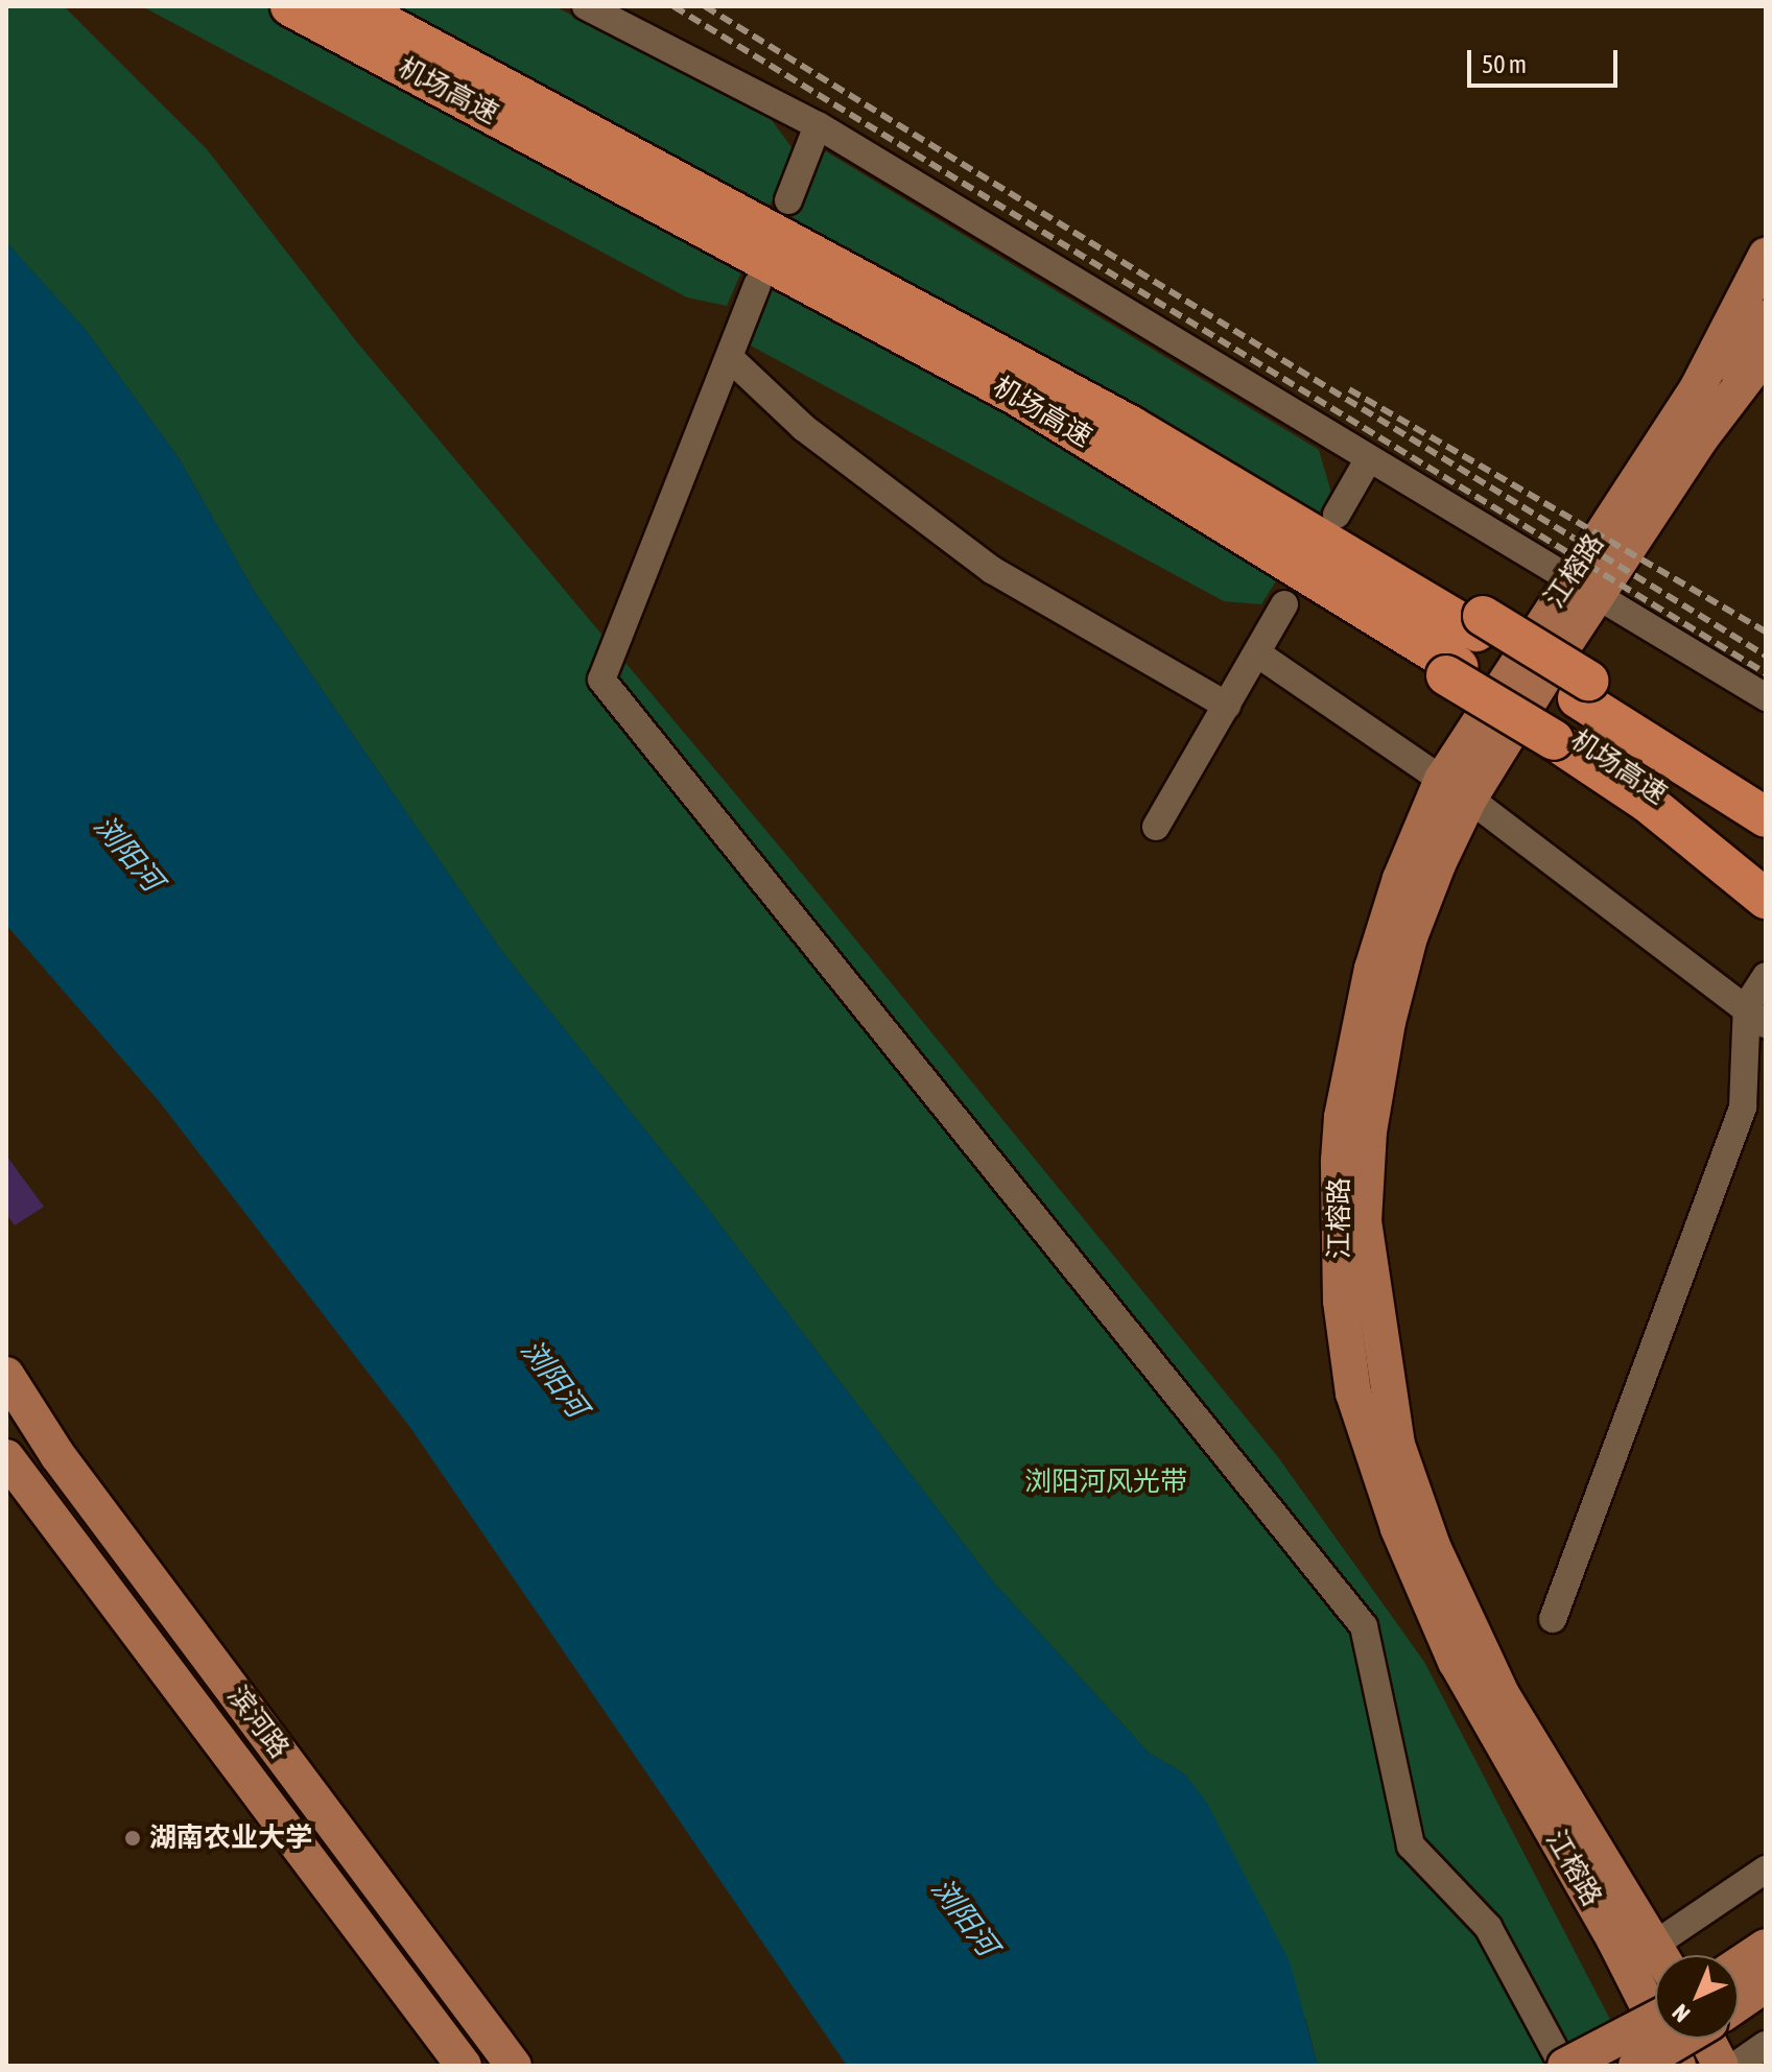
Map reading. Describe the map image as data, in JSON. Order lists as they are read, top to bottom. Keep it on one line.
{"streets":{"highway":["机场高速"],"main road":["江榕路","滨河路"]},"water":["浏阳河"],"parks":["浏阳河风光带"],"places":["湖南农业大学"],"scale_bar":"50 m","north":"bottom left"}
